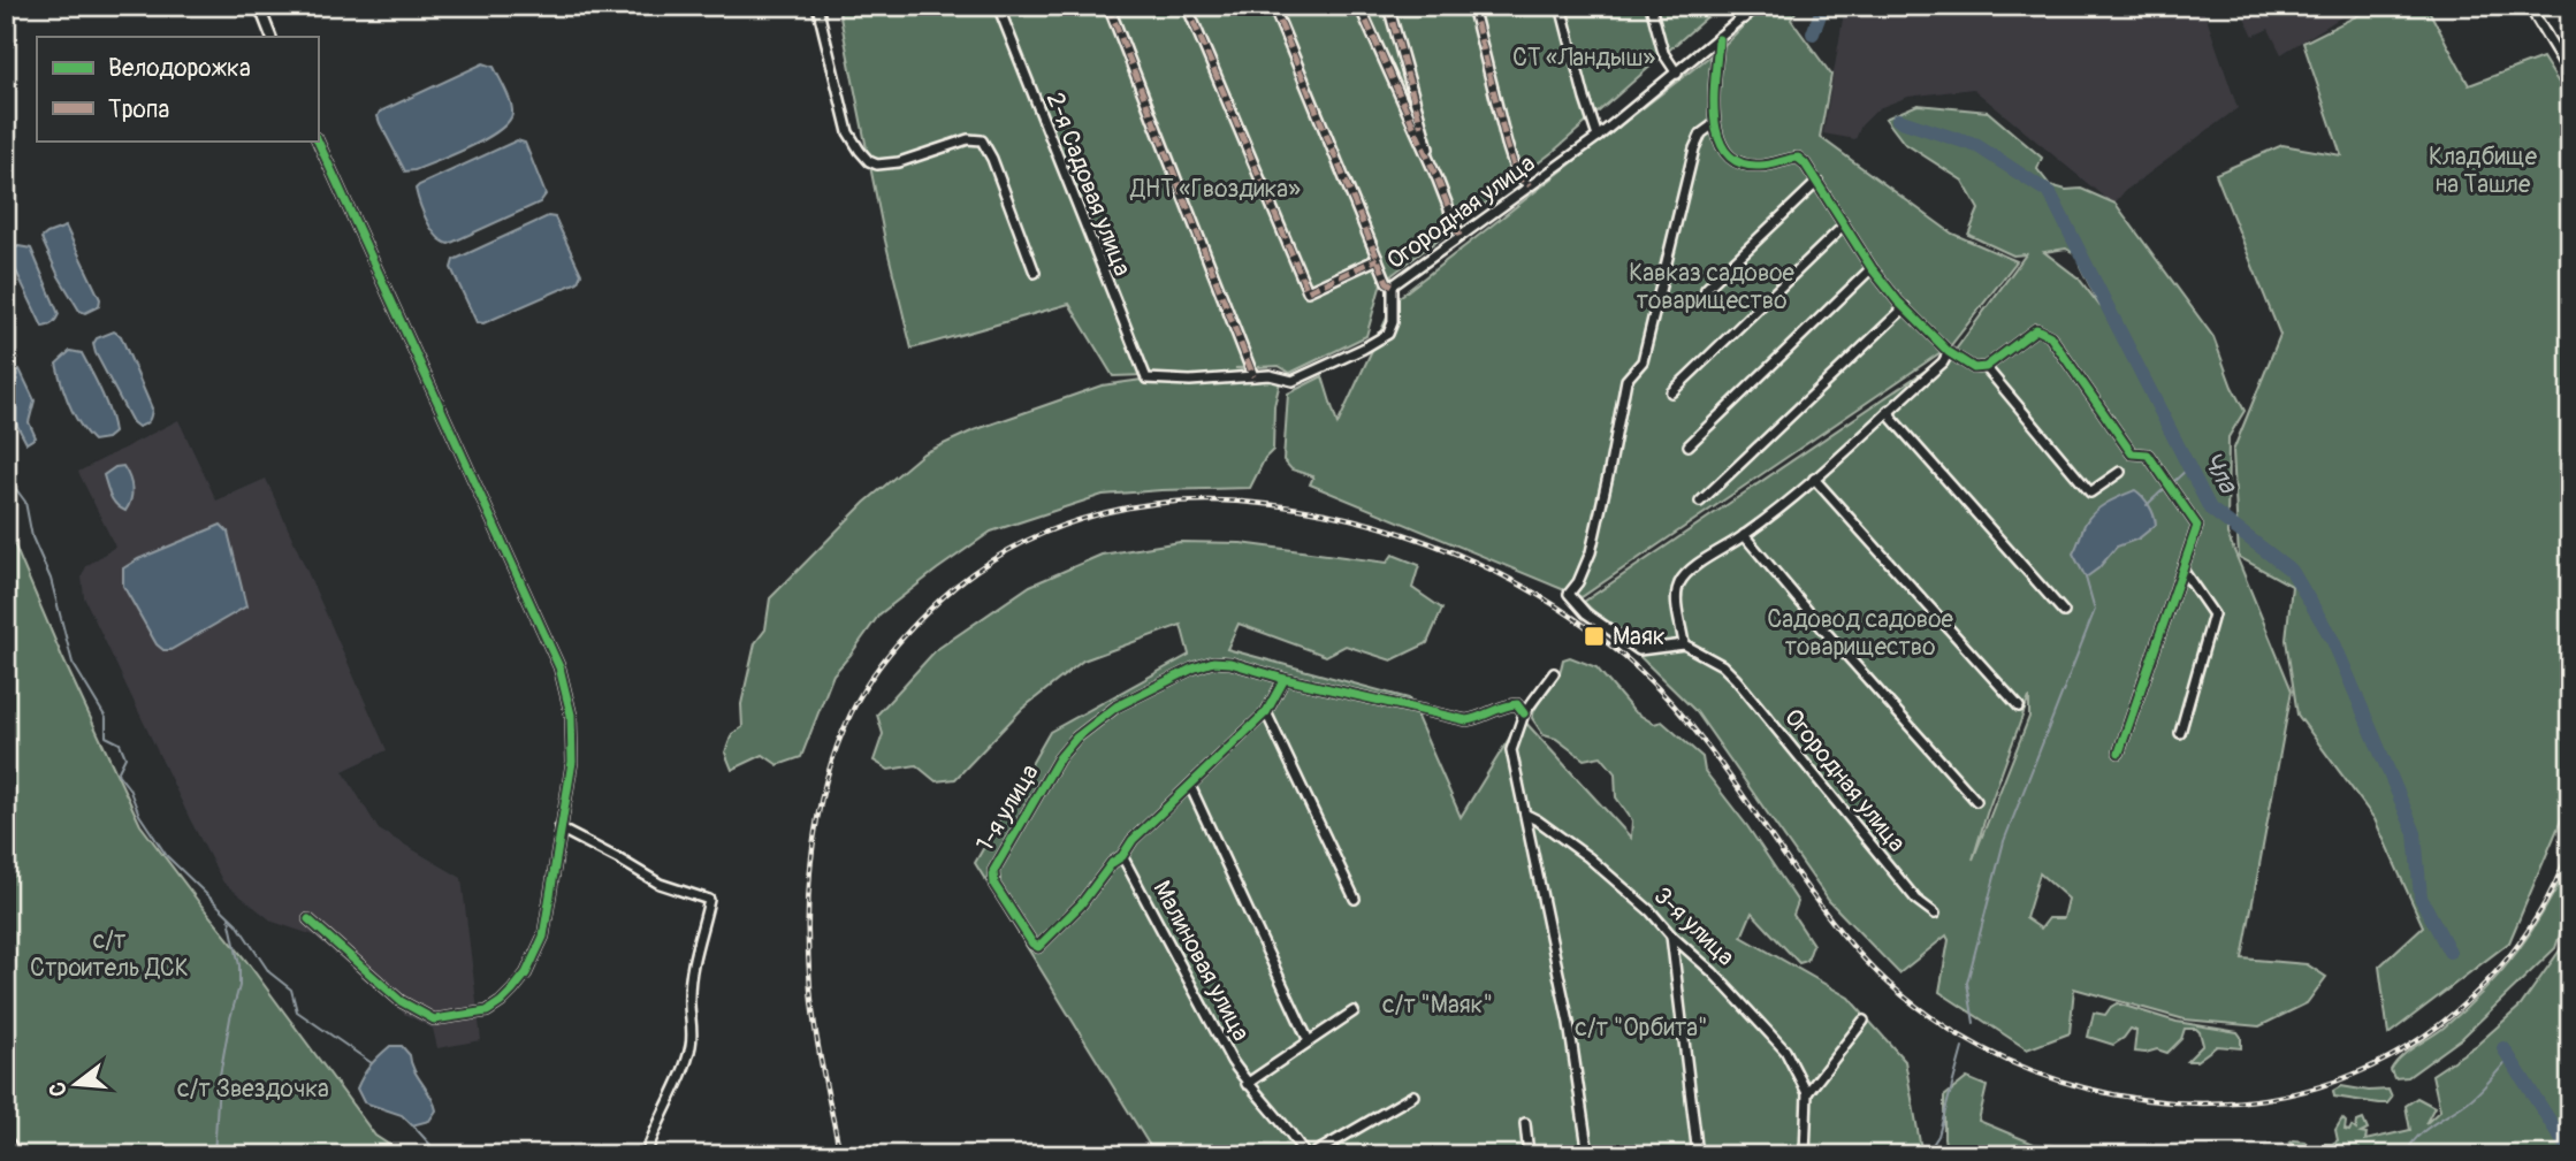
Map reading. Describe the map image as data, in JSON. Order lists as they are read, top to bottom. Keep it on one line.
{"streets":{"street":["2-я Садовая улица","Огородная улица","1-я улица","3-я улица","Малиновая улица"]},"crossings":[["2-я Садовая улица","Огородная улица"],["1-я улица","Малиновая улица"]],"water":["Чла"],"parks":["СТ «Ландыш»","Кладбище на Ташле","ДНТ «Гвоздика»","Кавказ садовое товарищество","Садовод садовое товарищество","с/т Строитель ДСК","с/т \"Маяк\"","с/т \"Орбита\"","с/т Звездочка"],"places":{"transit":["Маяк"]},"legend":["Велодорожка","Тропа"],"north":"left"}
